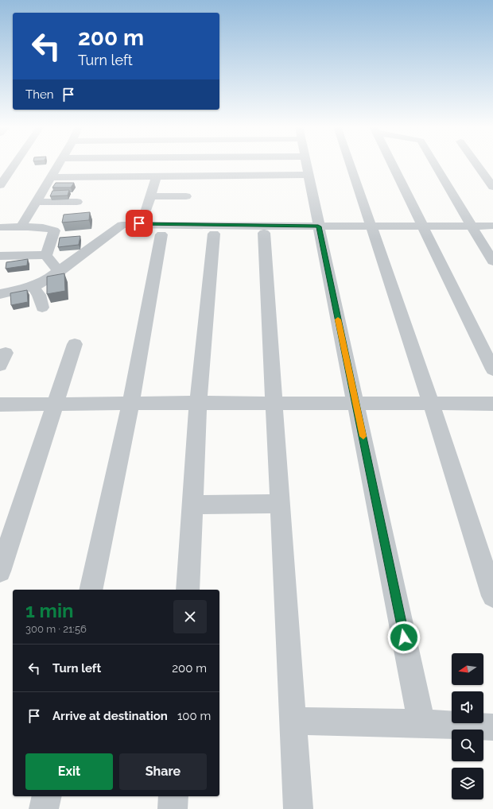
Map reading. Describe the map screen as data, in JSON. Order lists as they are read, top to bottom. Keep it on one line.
{"north":"left","page":{"turn":["200 m","Turn left"],"then":"Then","heading":["1 min","300 m · 21:56"],"list":[{"name":"Turn left","value":"200 m"},{"name":"Arrive at destination","value":"100 m"}],"buttons":["Exit","Share"]}}
